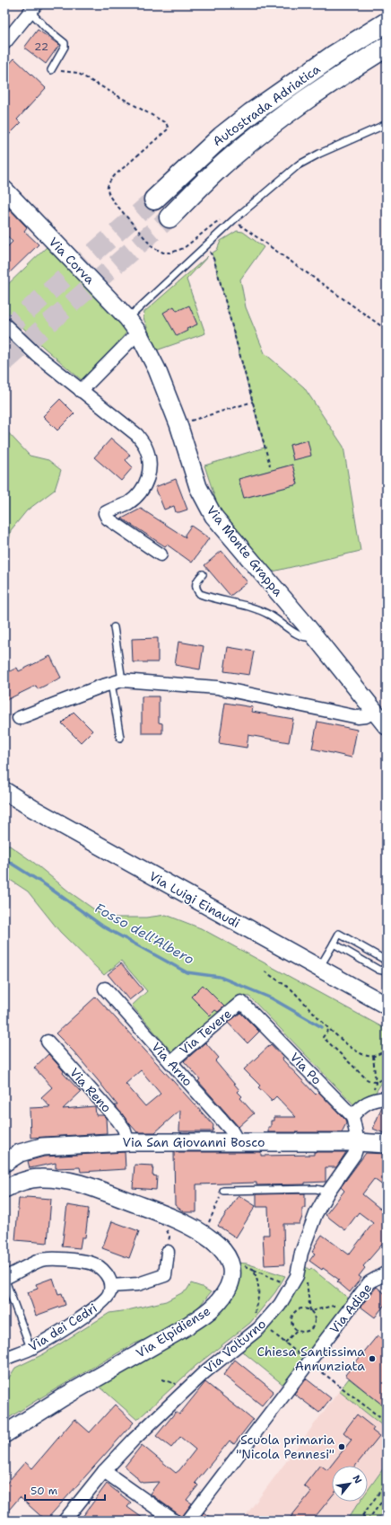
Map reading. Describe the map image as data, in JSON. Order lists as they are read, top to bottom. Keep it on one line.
{"streets":{"highway":["Autostrada Adriatica"],"street":["Via Corva","Via Monte Grappa","Via Luigi Einaudi","Via Tevere","Via Arno","Via Po","Via Reno","Via San Giovanni Bosco","Via Adige","Via dei Cedri","Via Elpidiense","Via Volturno"]},"crossings":[["Via Corva","Via Monte Grappa"],["Via Tevere","Via Arno"],["Via Tevere","Via Po"],["Via Arno","Via San Giovanni Bosco"],["Via Reno","Via San Giovanni Bosco"],["Via San Giovanni Bosco","Via Volturno"]],"water":["Fosso dell'Albero"],"places":["Chiesa Santissima Annunziata","Scuola primaria \"Nicola Pennesi\""],"house_numbers":["22"],"scale_bar":"50 m","north":"top right"}
